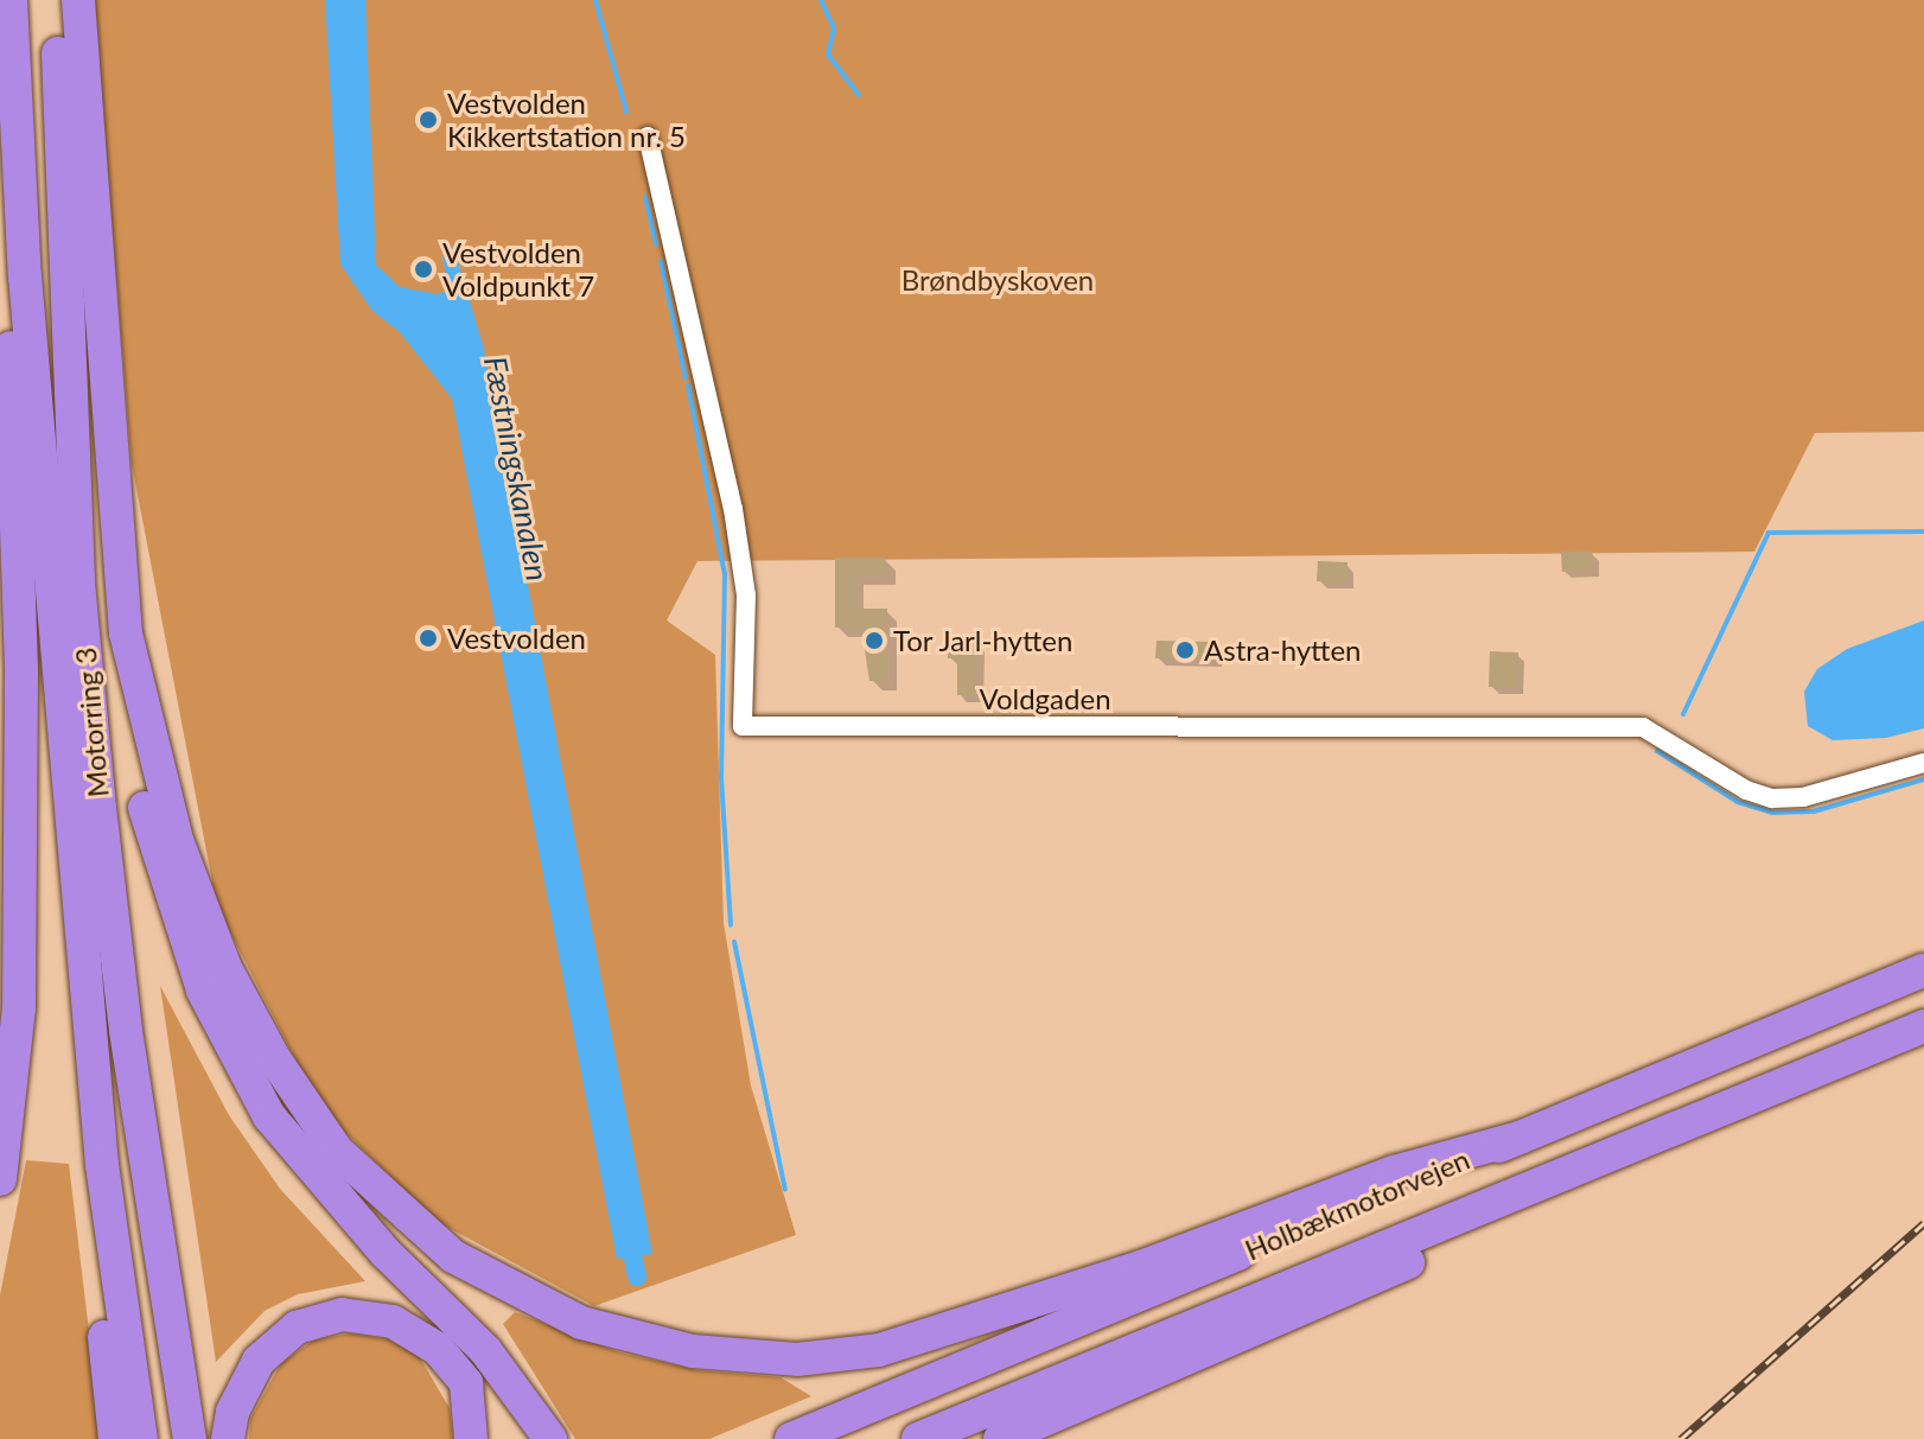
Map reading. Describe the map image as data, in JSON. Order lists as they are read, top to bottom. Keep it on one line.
{"streets":{"highway":["Motorring 3","Holbækmotorvejen"],"street":["Voldgaden"]},"water":["Fæstningskanalen"],"parks":["Brøndbyskoven"],"places":["Vestvolden Kikkertstation nr. 5","Vestvolden Voldpunkt 7","Vestvolden","Tor Jarl-hytten","Astra-hytten"]}
